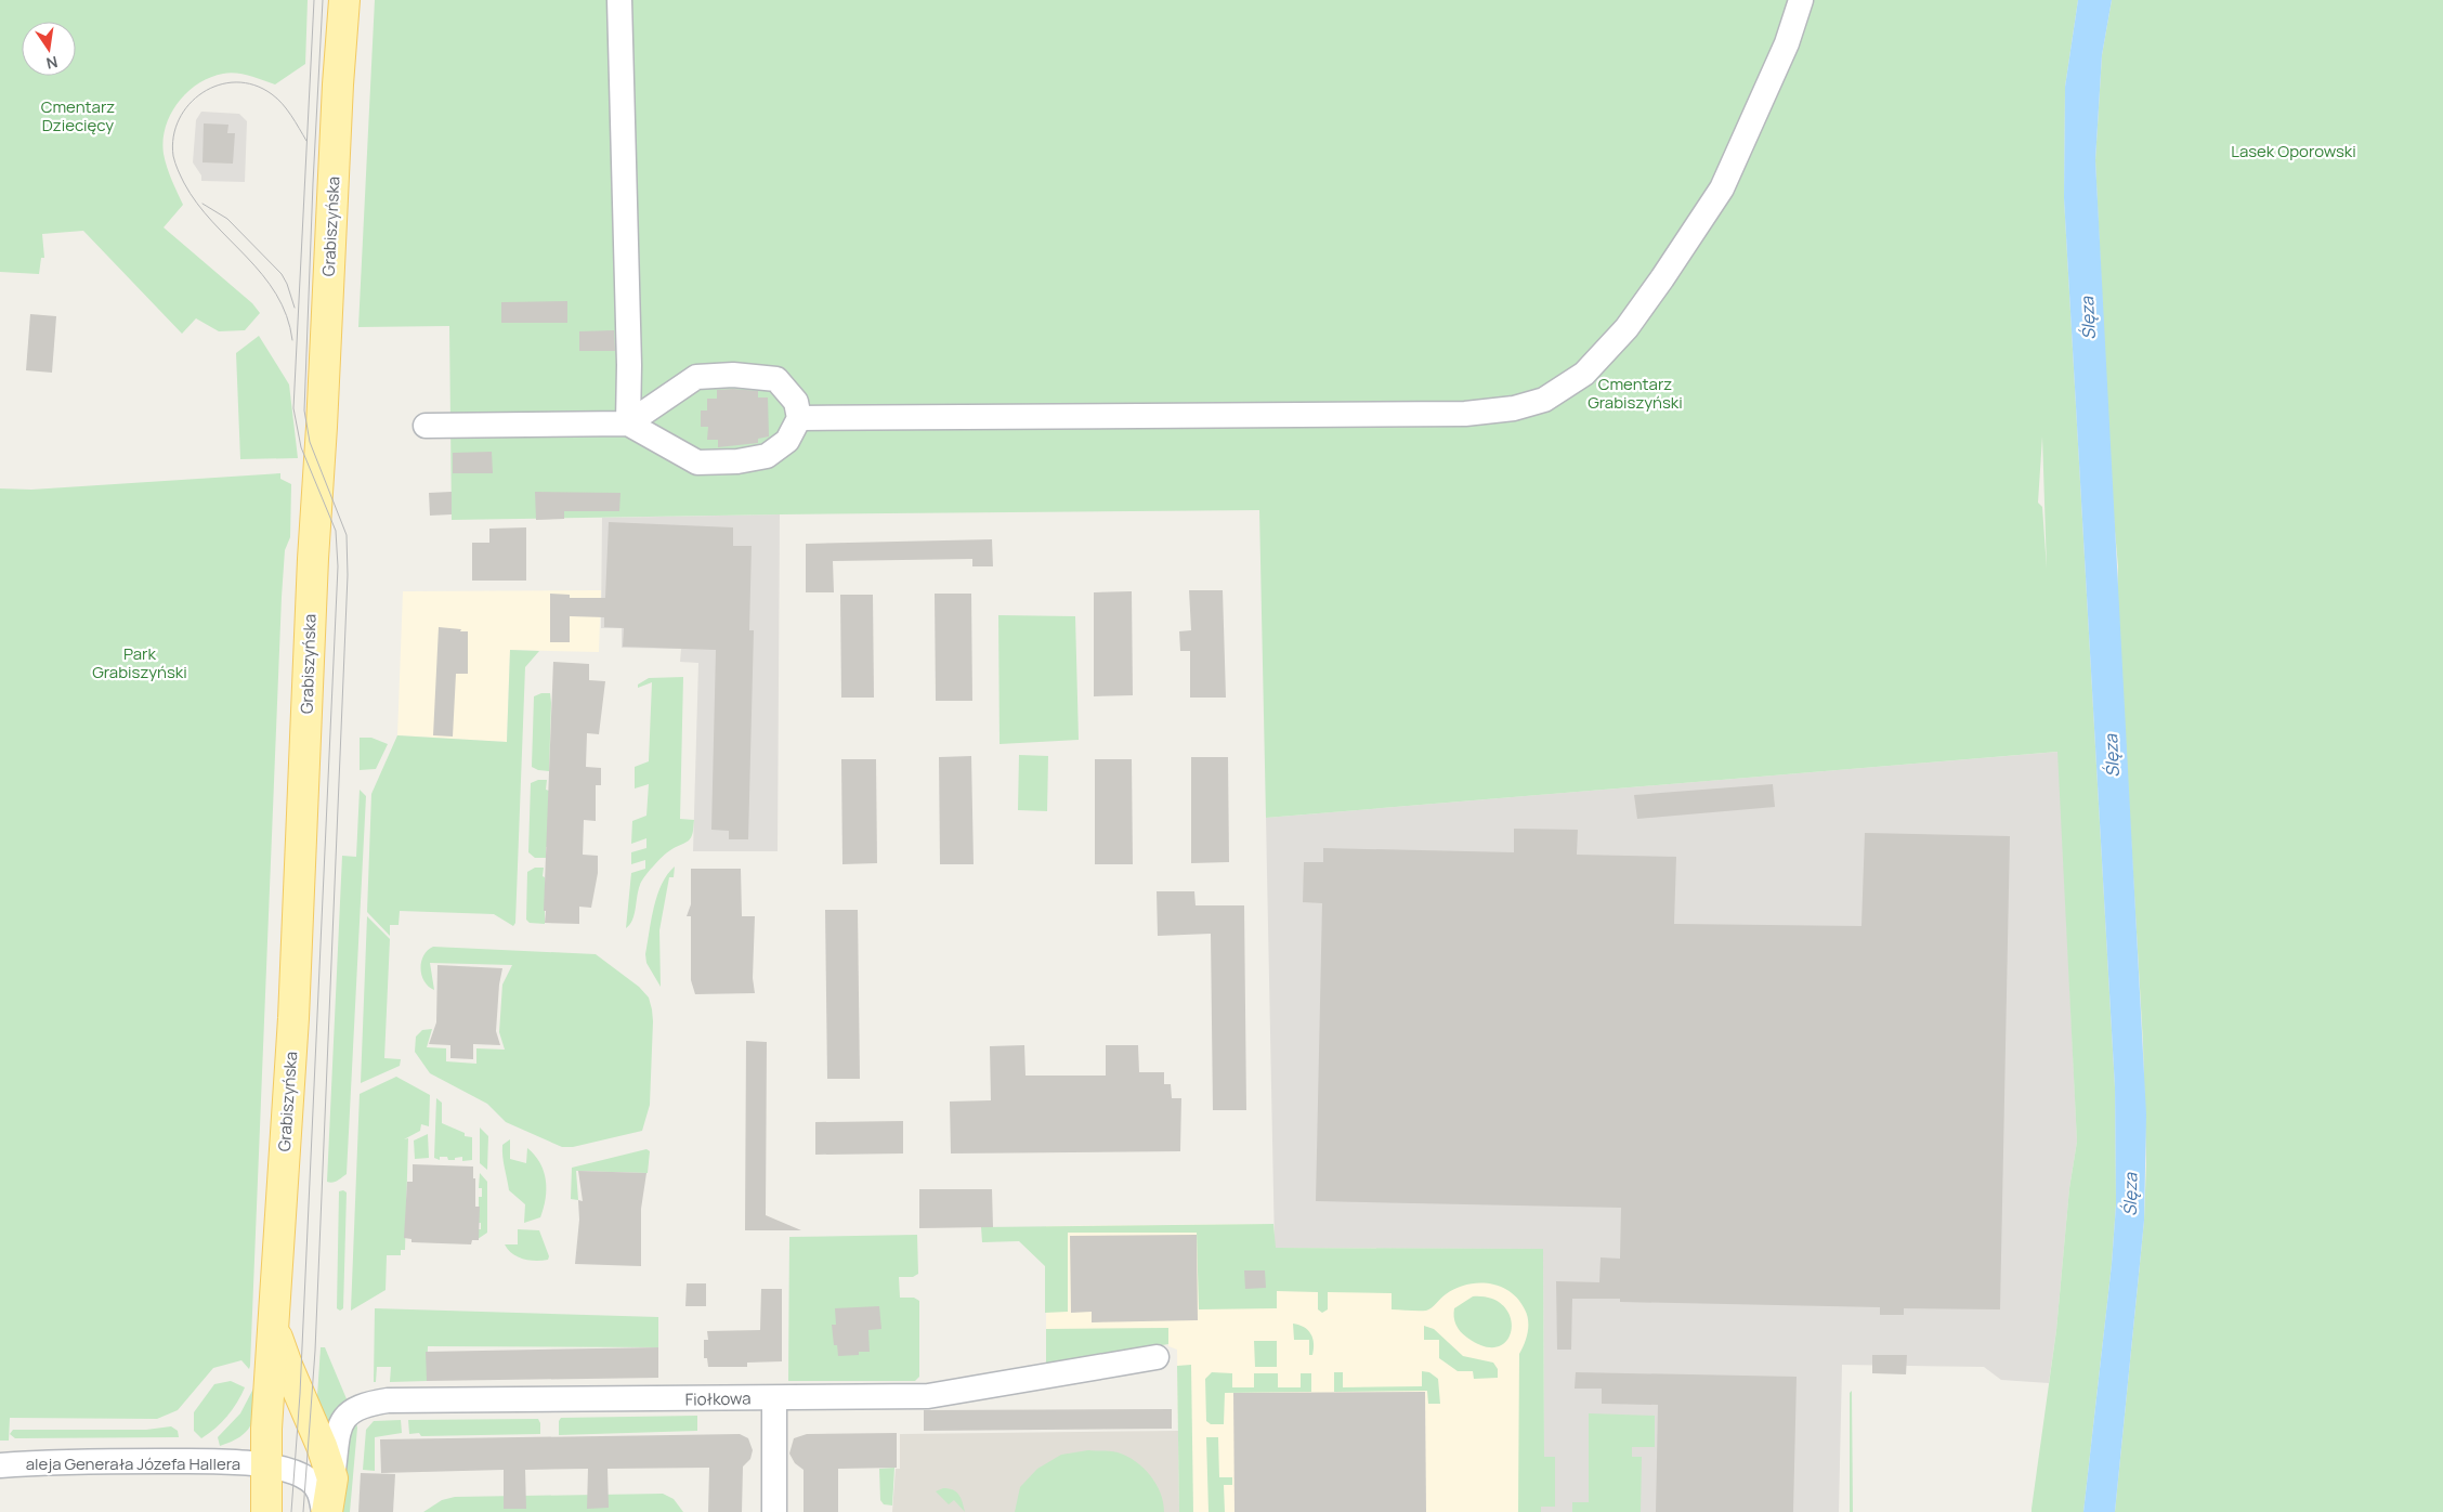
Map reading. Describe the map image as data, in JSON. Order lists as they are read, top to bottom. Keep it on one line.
{"streets":{"main road":["Grabiszyńska"],"street":["Fiołkowa","aleja Generała Józefa Hallera"]},"crossings":[["Grabiszyńska","Fiołkowa"],["Grabiszyńska","aleja Generała Józefa Hallera"]],"water":["Ślęza"],"parks":["Cmentarz Dziecięcy","Lasek Oporowski","Cmentarz Grabiszyński","Park Grabiszyński"],"north":"bottom"}
